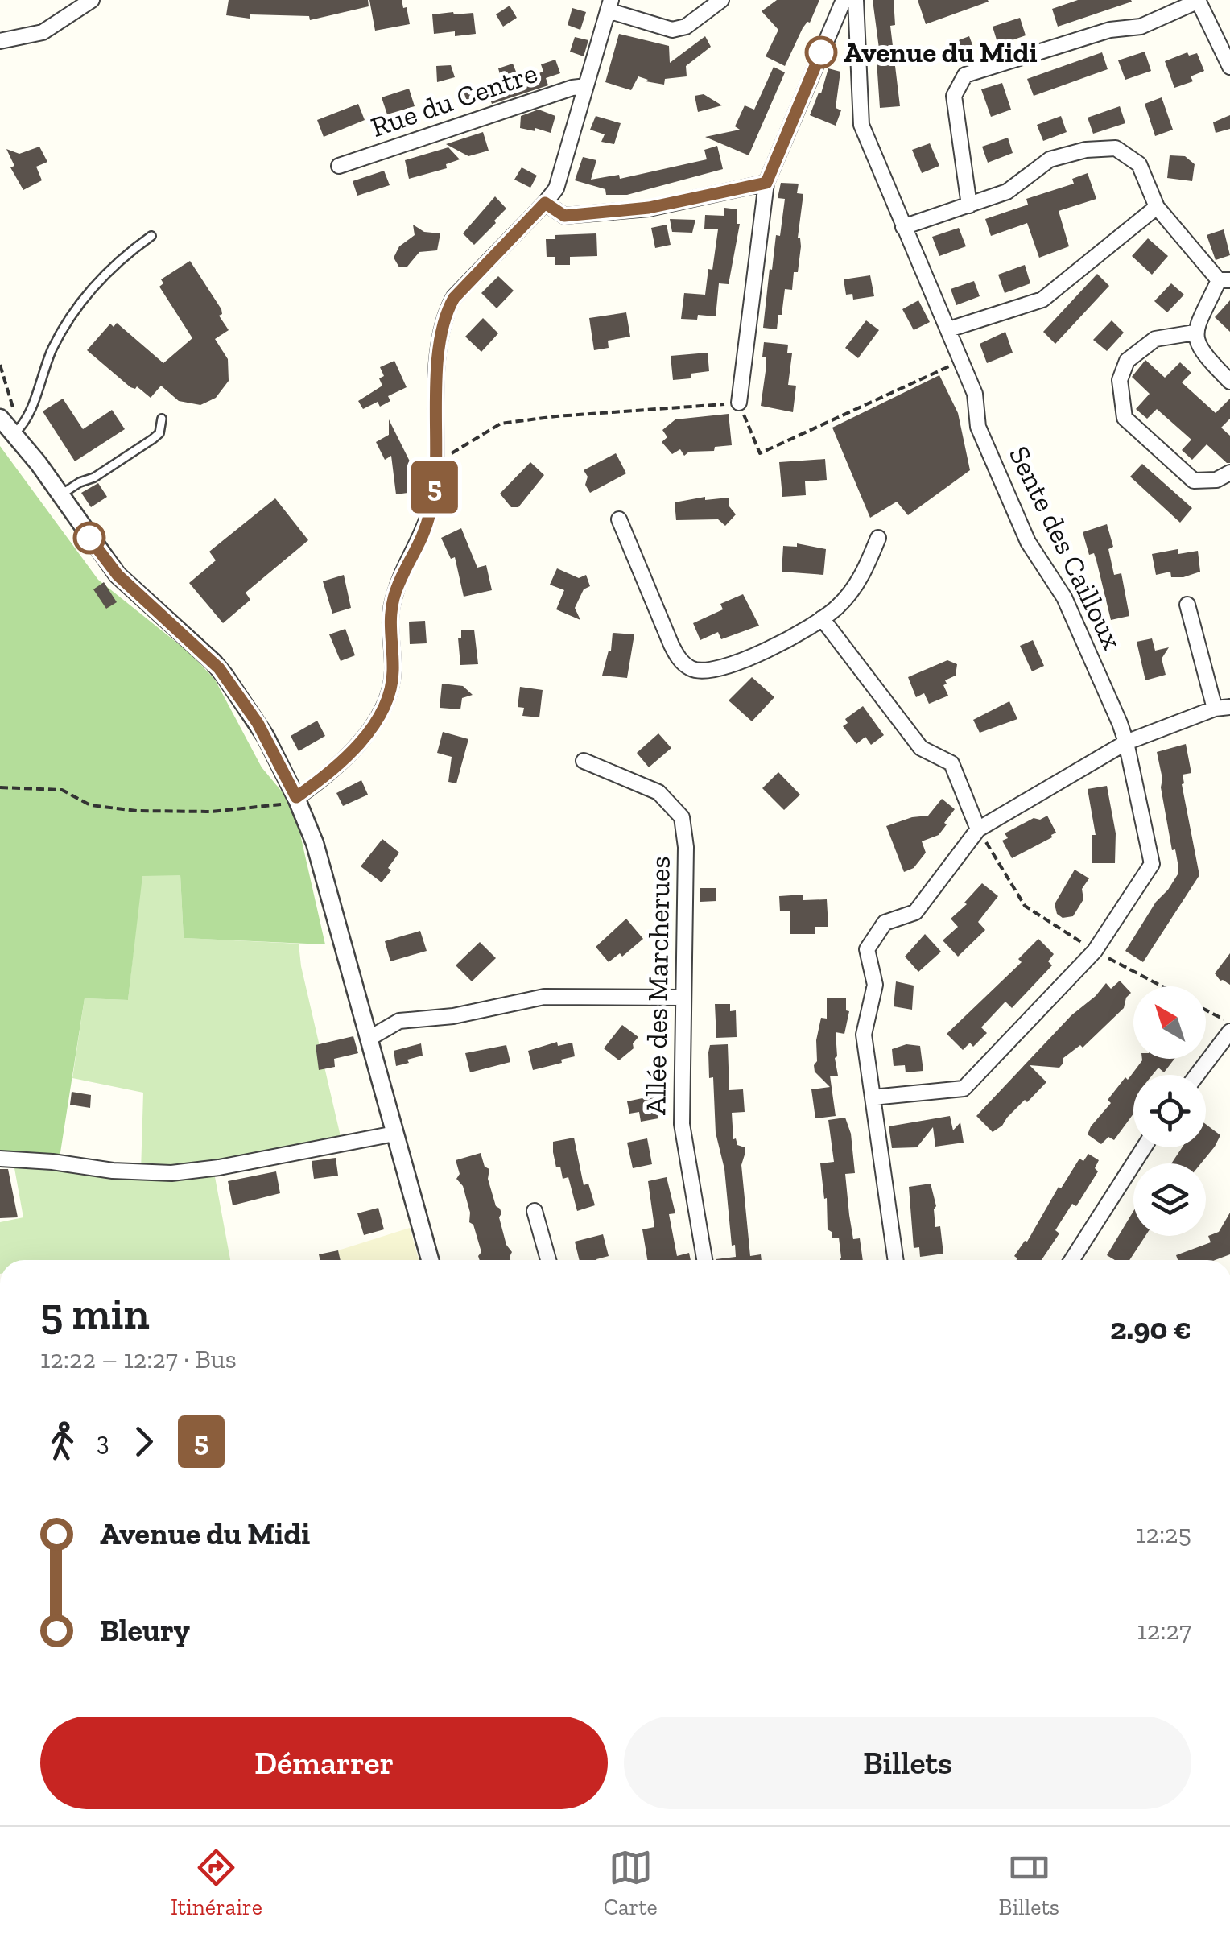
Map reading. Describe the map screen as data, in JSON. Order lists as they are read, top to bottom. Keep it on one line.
{"streets":{"street":["Rue du Centre","Sente des Cailloux","Allée des Marcherues"]},"places":["Avenue du Midi"],"lines":["bus line 5"],"north":"top left","page":{"on_map":"5","heading":["5 min","12:22 – 12:27 · Bus","2.90 €"],"legs":["3","5"],"list":[{"name":"Avenue du Midi","value":"12:25"},{"name":"Bleury","value":"12:27"}],"buttons":["Démarrer","Billets"],"tabs":["Itinéraire","Carte","Billets"]}}
